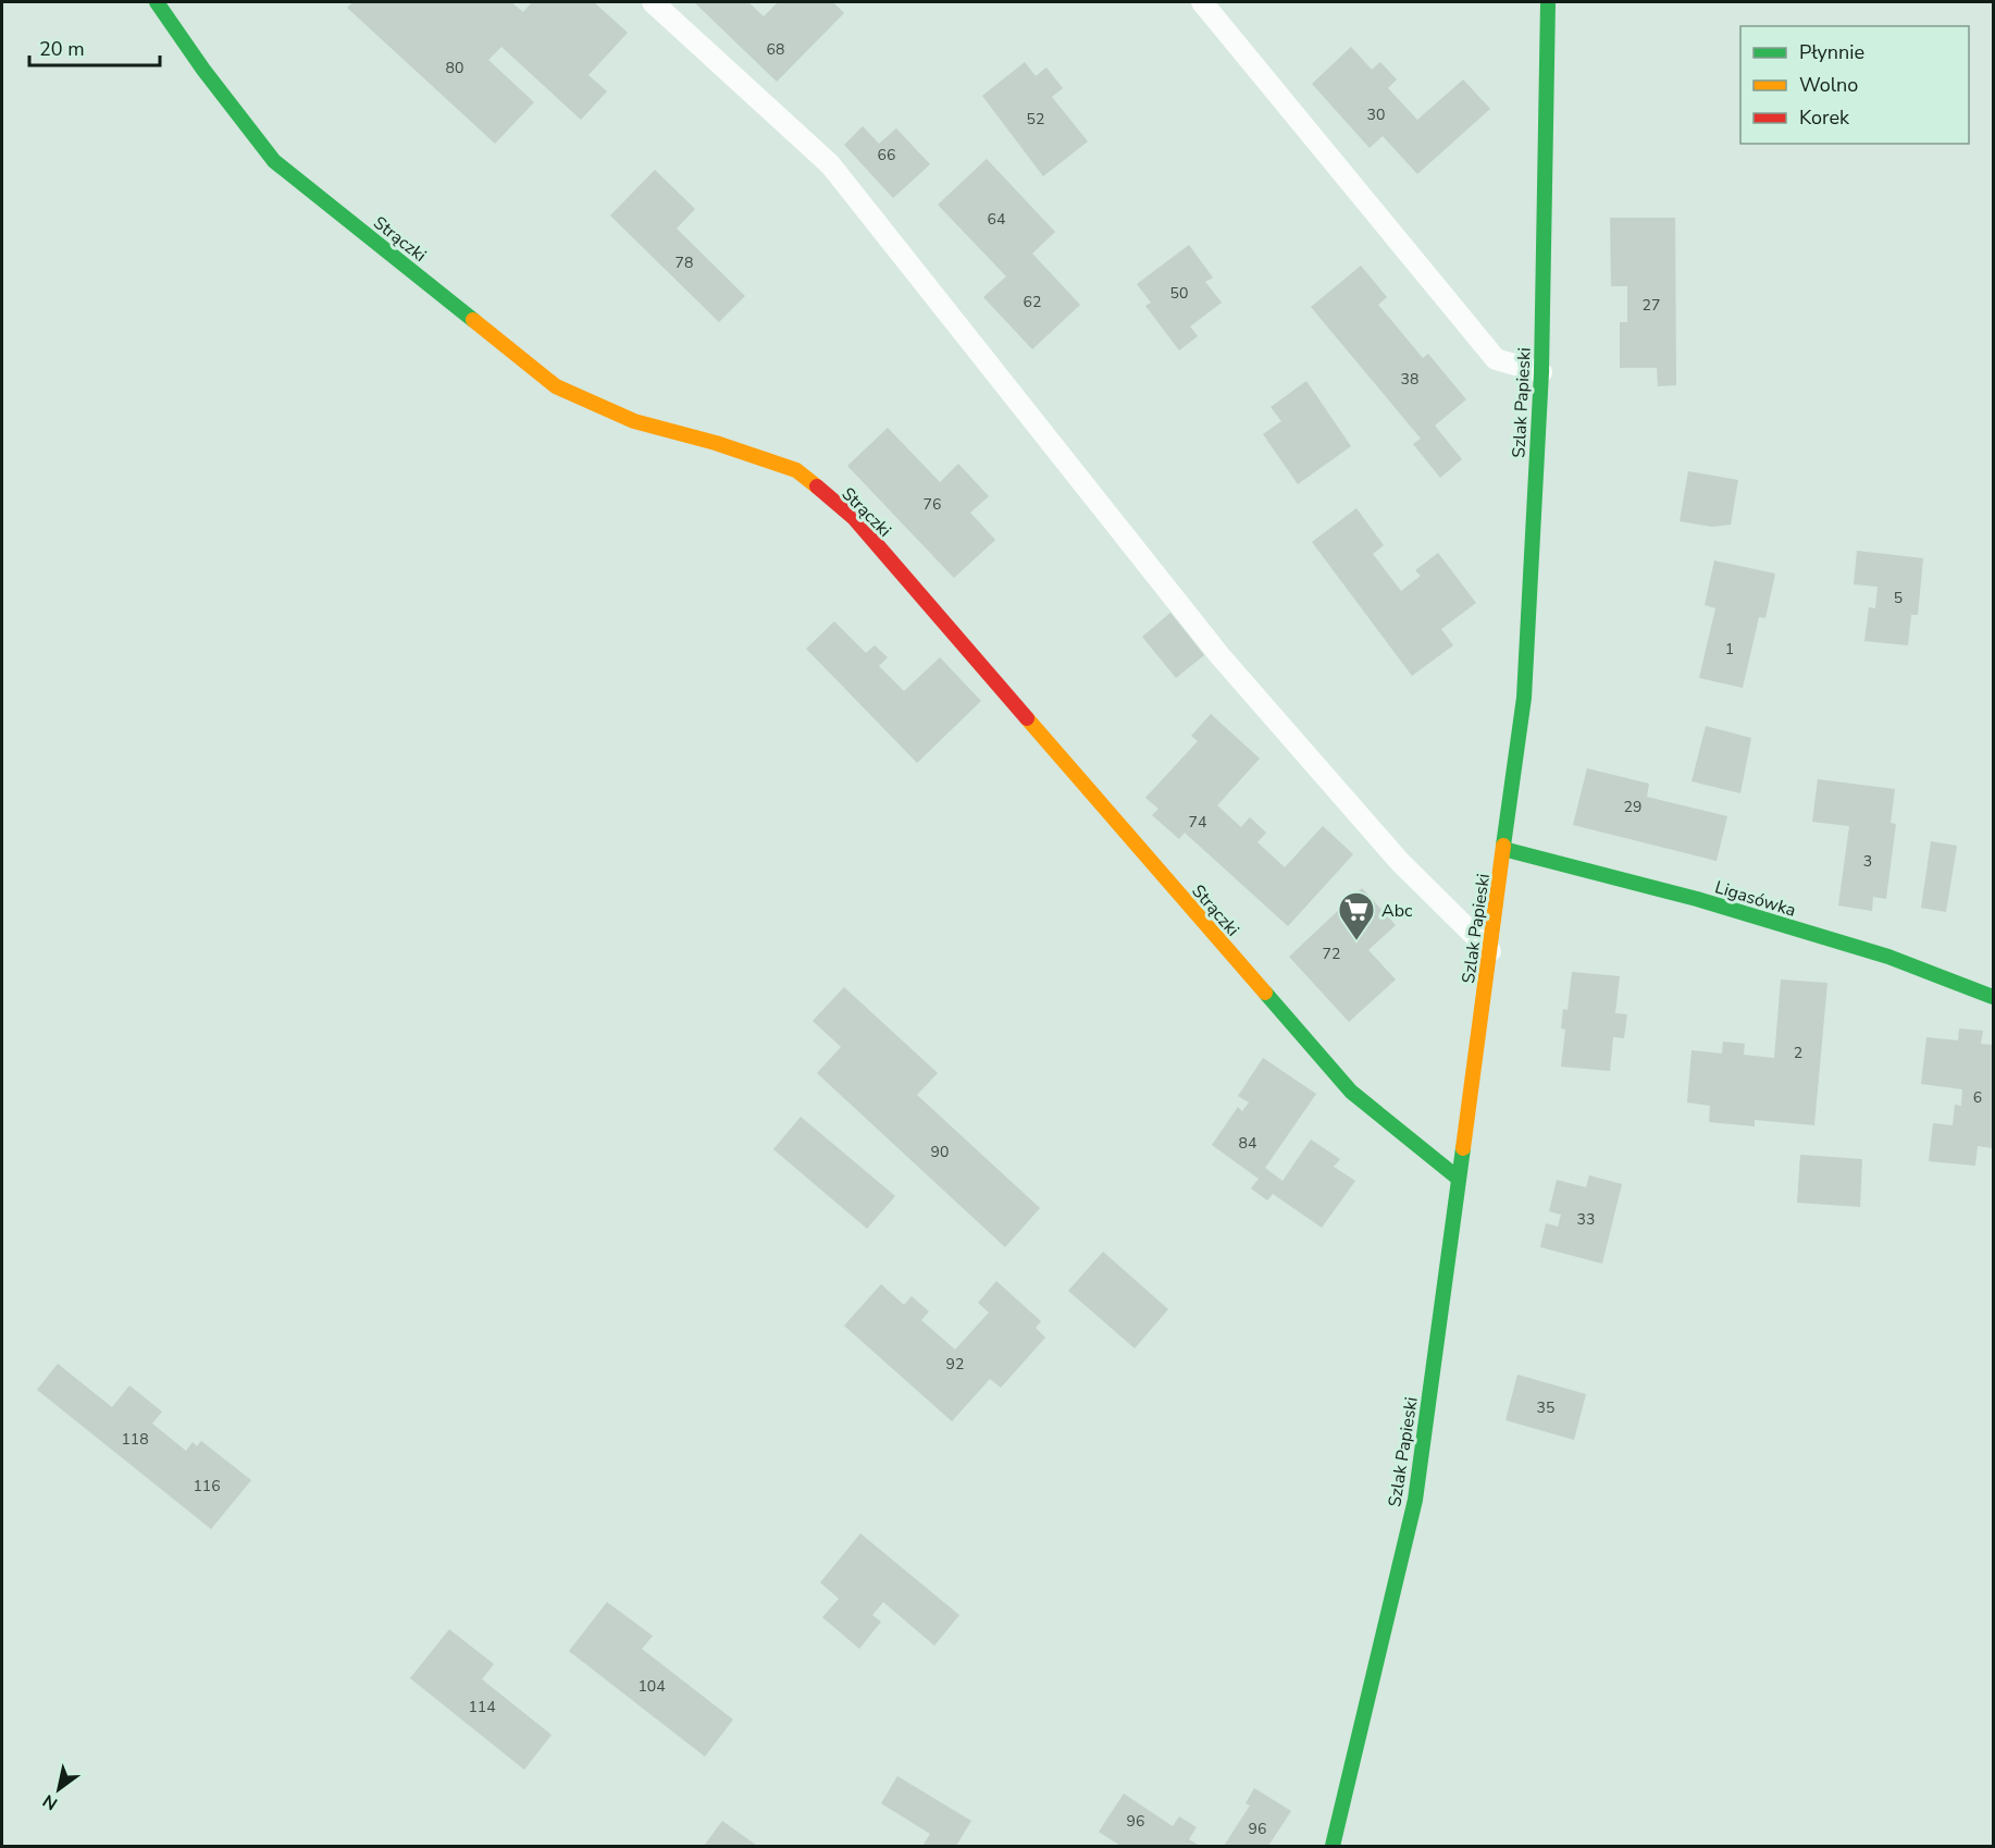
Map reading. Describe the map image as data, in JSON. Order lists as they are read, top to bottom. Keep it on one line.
{"streets":{"street":["Strączki","Szlak Papieski","Ligasówka"]},"crossings":[["Strączki","Szlak Papieski"],["Szlak Papieski","Ligasówka"]],"places":{"supermarket":["Abc"]},"house_numbers":["68","80","30","52","66","64","78","50","62","27","38","76","5","1","29","74","3","72","2","6","84","90","33","92","35","118","116","104","114","96","96"],"legend":["Płynnie","Wolno","Korek"],"scale_bar":"20 m","north":"bottom left"}
